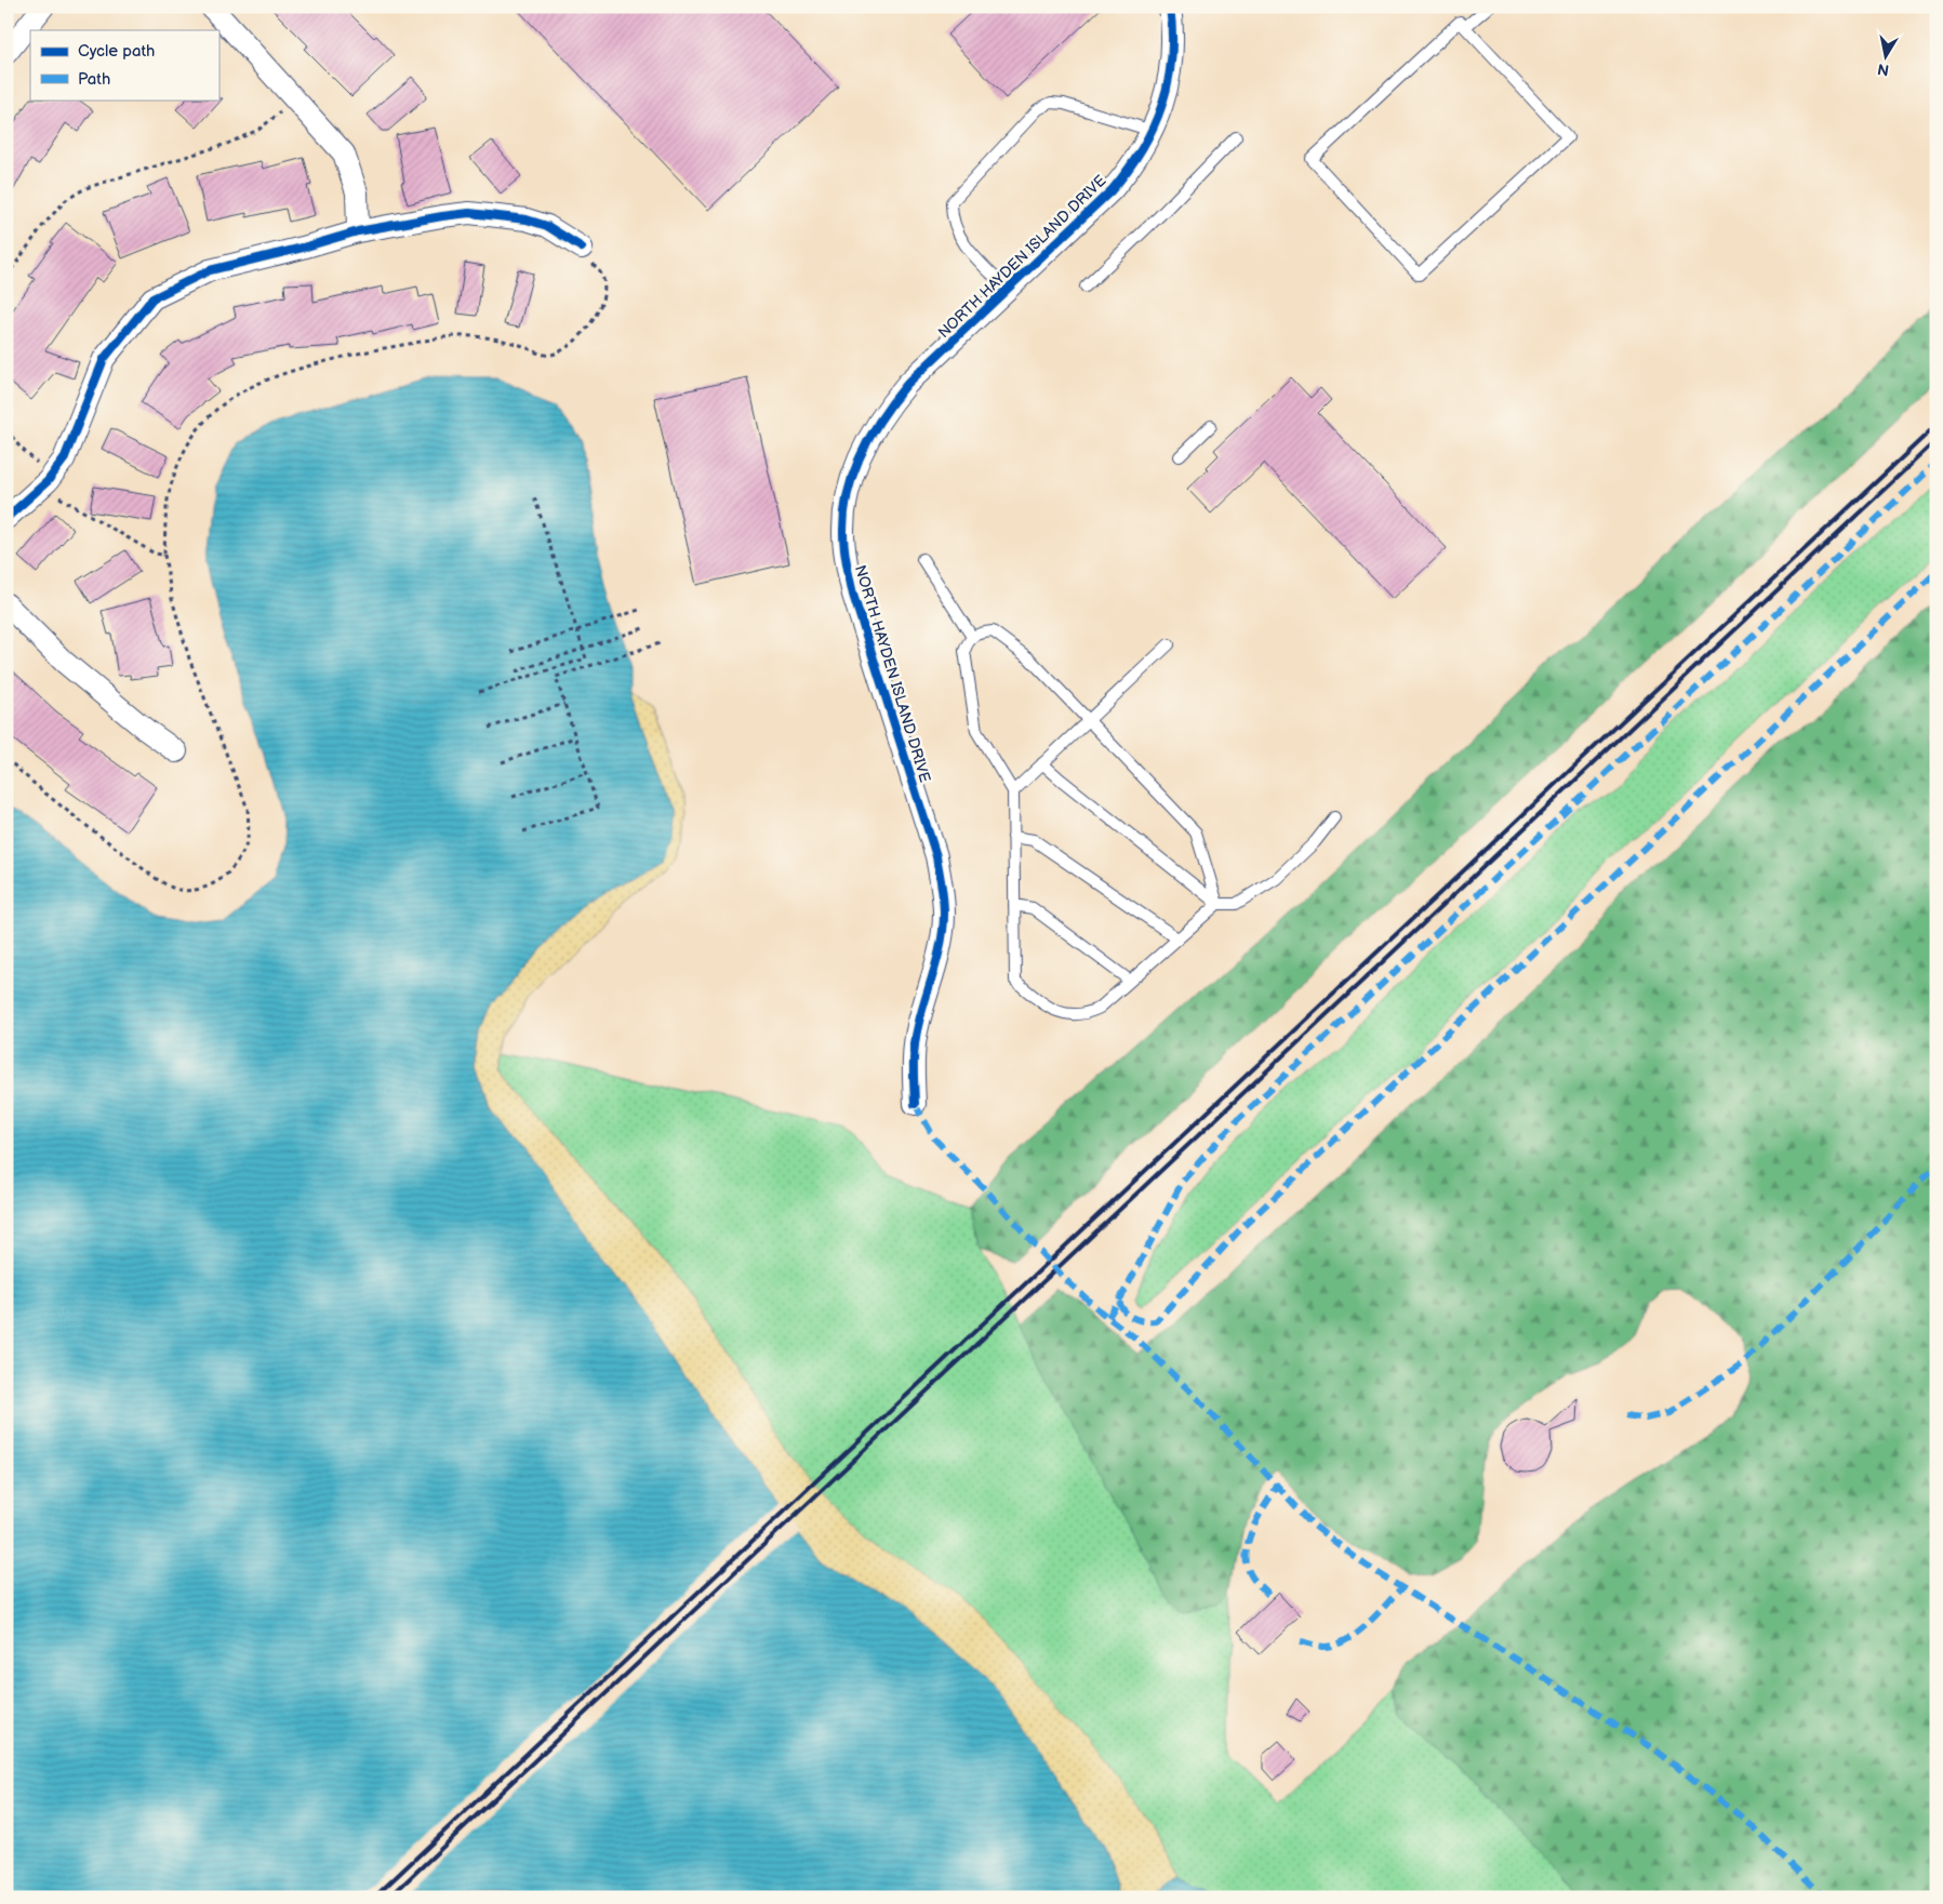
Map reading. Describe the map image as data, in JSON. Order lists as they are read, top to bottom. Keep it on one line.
{"streets":{"street":["NORTH HAYDEN ISLAND DRIVE"]},"legend":["Cycle path","Path"],"north":"bottom"}
